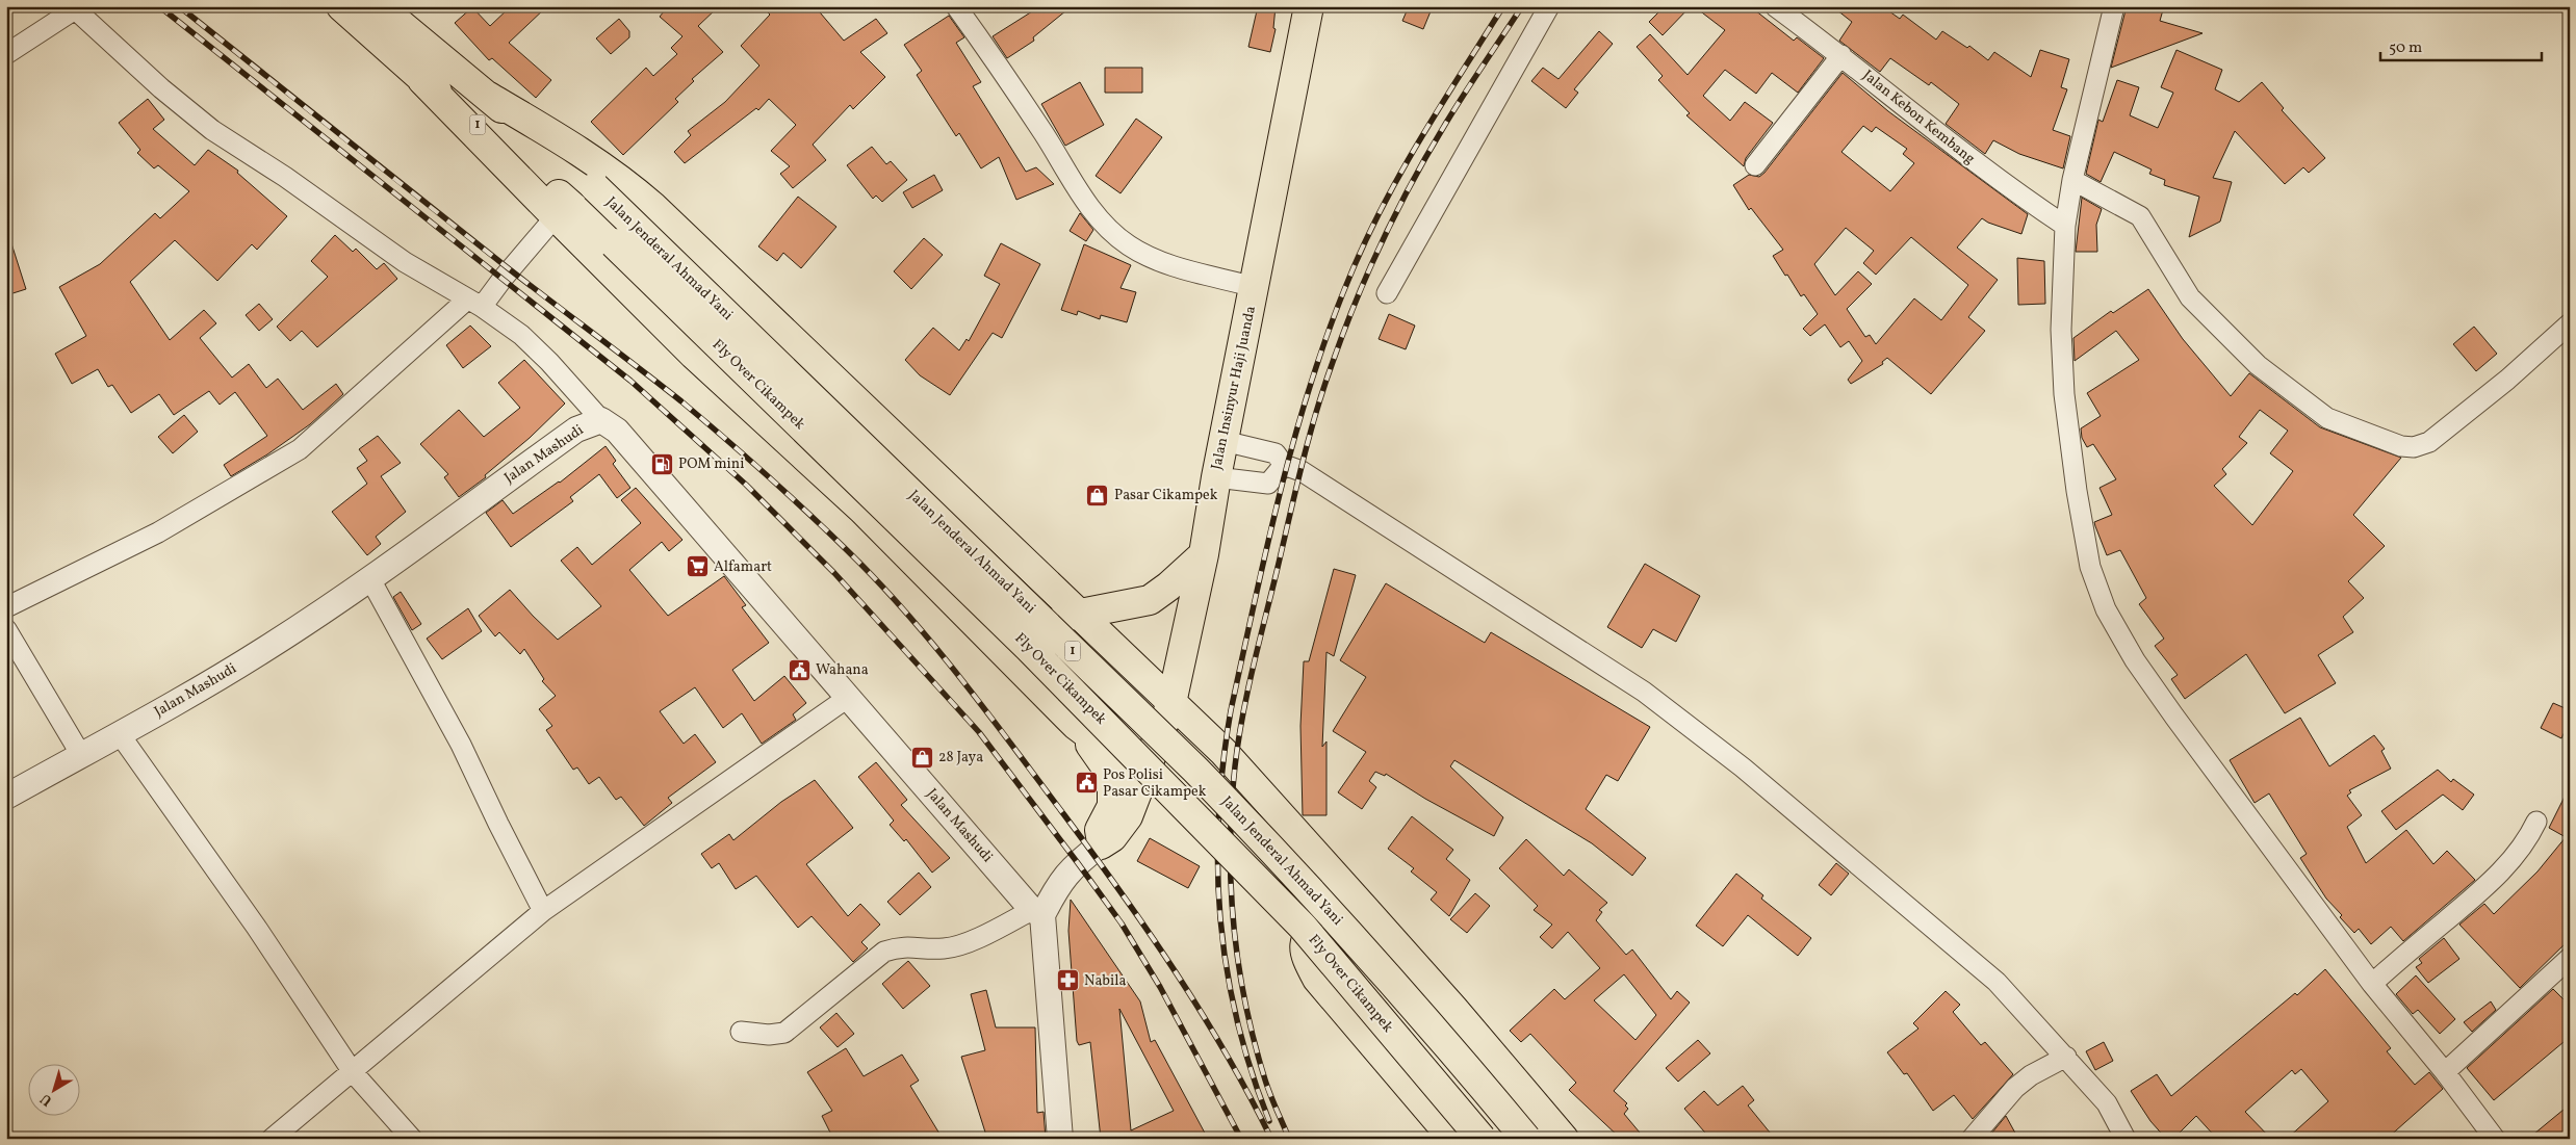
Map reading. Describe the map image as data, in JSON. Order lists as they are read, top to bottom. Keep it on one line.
{"streets":{"highway":["1","Jalan Jenderal Ahmad Yani","Fly Over Cikampek","Jalan Insinyur Haji Juanda"],"street":["Jalan Kebon Kembang","Jalan Mashudi"]},"crossings":[["1","Fly Over Cikampek"]],"places":{"fuel station":["POM mini"],"shop":["Pasar Cikampek","28 Jaya"],"supermarket":["Alfamart"],"public building":["Wahana","Pos Polisi Pasar Cikampek"],"pharmacy":["Nabila"]},"scale_bar":"50 m","north":"bottom left"}
